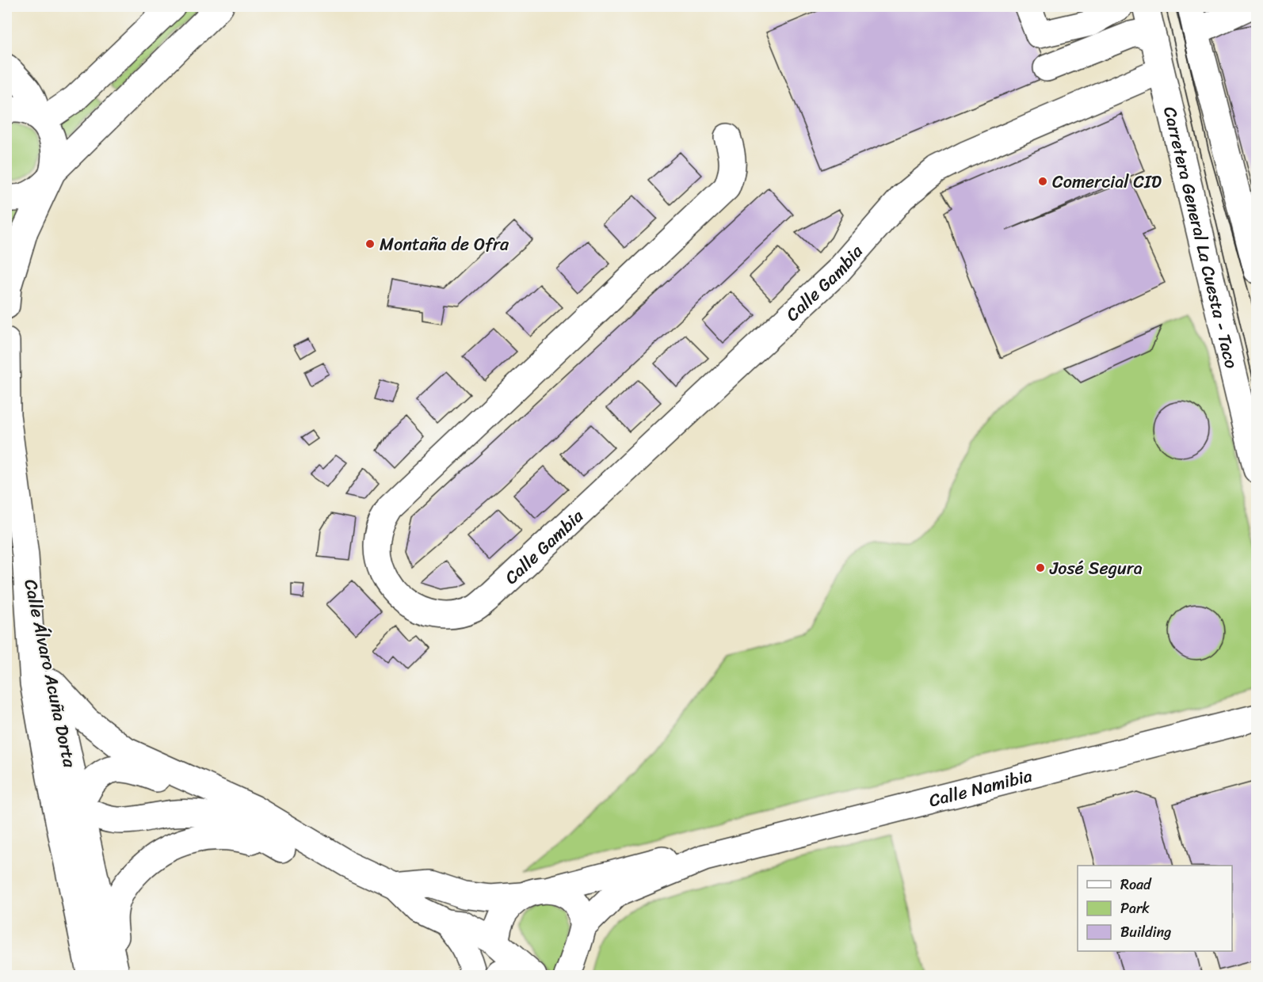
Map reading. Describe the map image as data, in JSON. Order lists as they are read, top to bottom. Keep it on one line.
{"streets":{"street":["Carretera General La Cuesta - Taco","Calle Gambia","Calle Álvaro Acuña Dorta","Calle Namibia"]},"crossings":[["Carretera General La Cuesta - Taco","Calle Gambia"]],"places":["Comercial CID","Montaña de Ofra","José Segura"],"legend":["Road","Park","Building"]}
